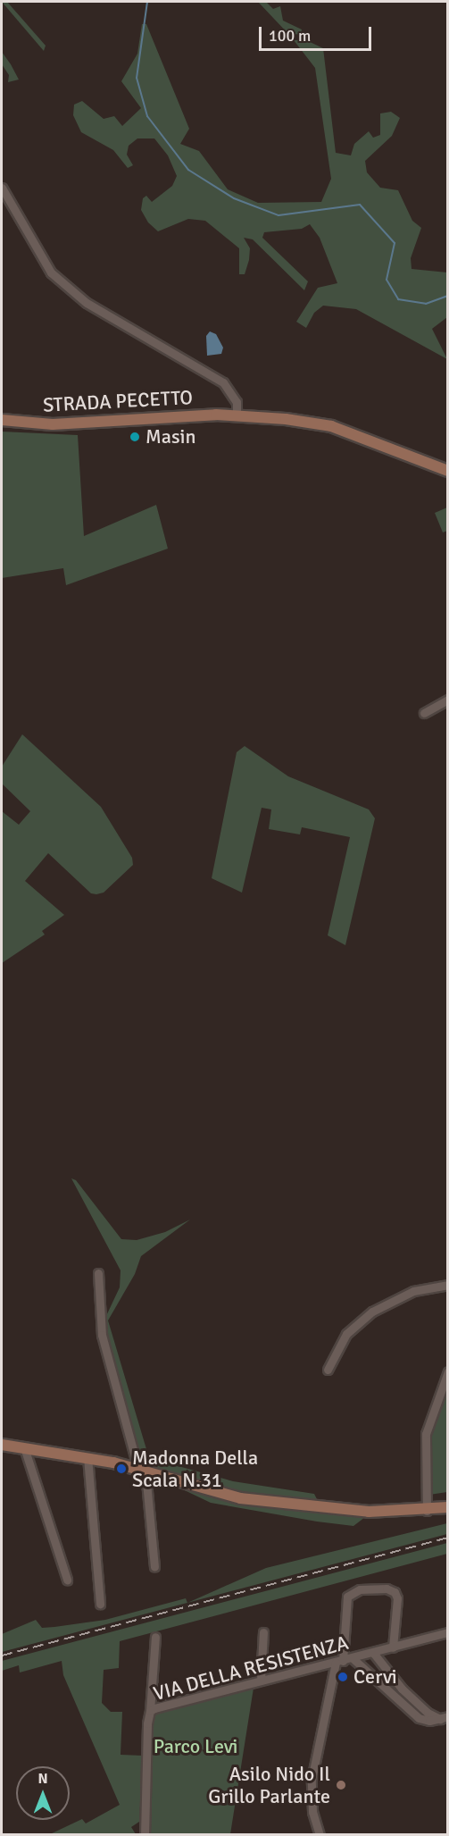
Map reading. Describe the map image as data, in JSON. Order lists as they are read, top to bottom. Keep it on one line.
{"streets":{"main road":["STRADA PECETTO"],"street":["VIA DELLA RESISTENZA"]},"parks":["Parco Levi"],"places":["Masin","Madonna Della Scala N.31","Cervi","Asilo Nido Il Grillo Parlante"],"scale_bar":"100 m","north":"top"}
